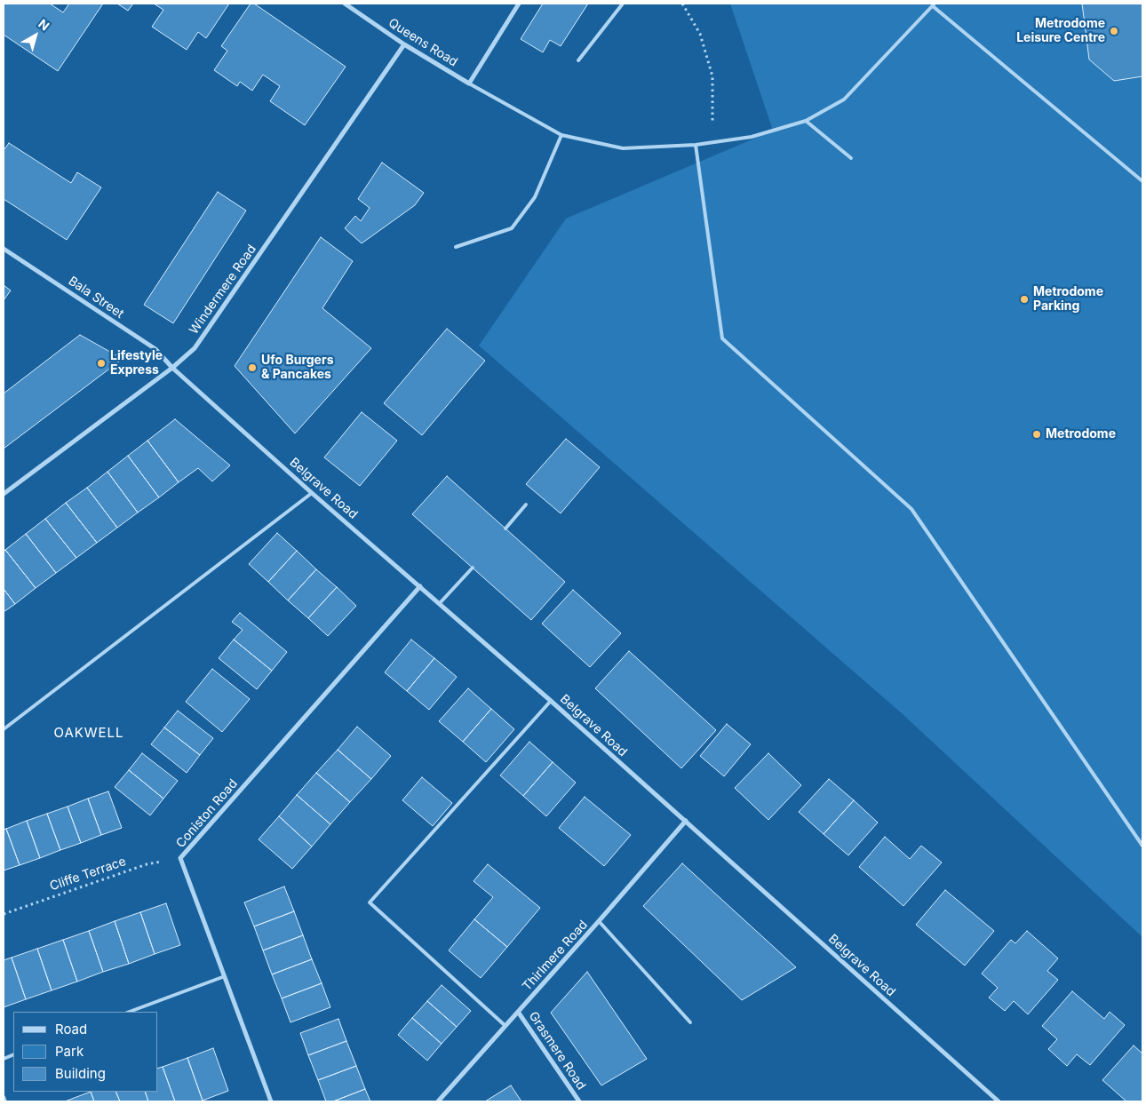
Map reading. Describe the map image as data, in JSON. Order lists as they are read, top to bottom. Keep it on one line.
{"streets":{"street":["Queens Road","Windermere Road","Bala Street","Belgrave Road","Coniston Road","Thirlmere Road","Grasmere Road"],"path":["Cliffe Terrace"]},"crossings":[["Queens Road","Windermere Road"],["Windermere Road","Bala Street"],["Windermere Road","Belgrave Road"],["Bala Street","Belgrave Road"],["Belgrave Road","Coniston Road"],["Belgrave Road","Thirlmere Road"],["Coniston Road","Cliffe Terrace"],["Thirlmere Road","Grasmere Road"]],"districts":["OAKWELL"],"places":["Metrodome Leisure Centre","Metrodome Parking","Lifestyle Express","Ufo Burgers & Pancakes","Metrodome"],"legend":["Road","Park","Building"],"north":"top right"}
